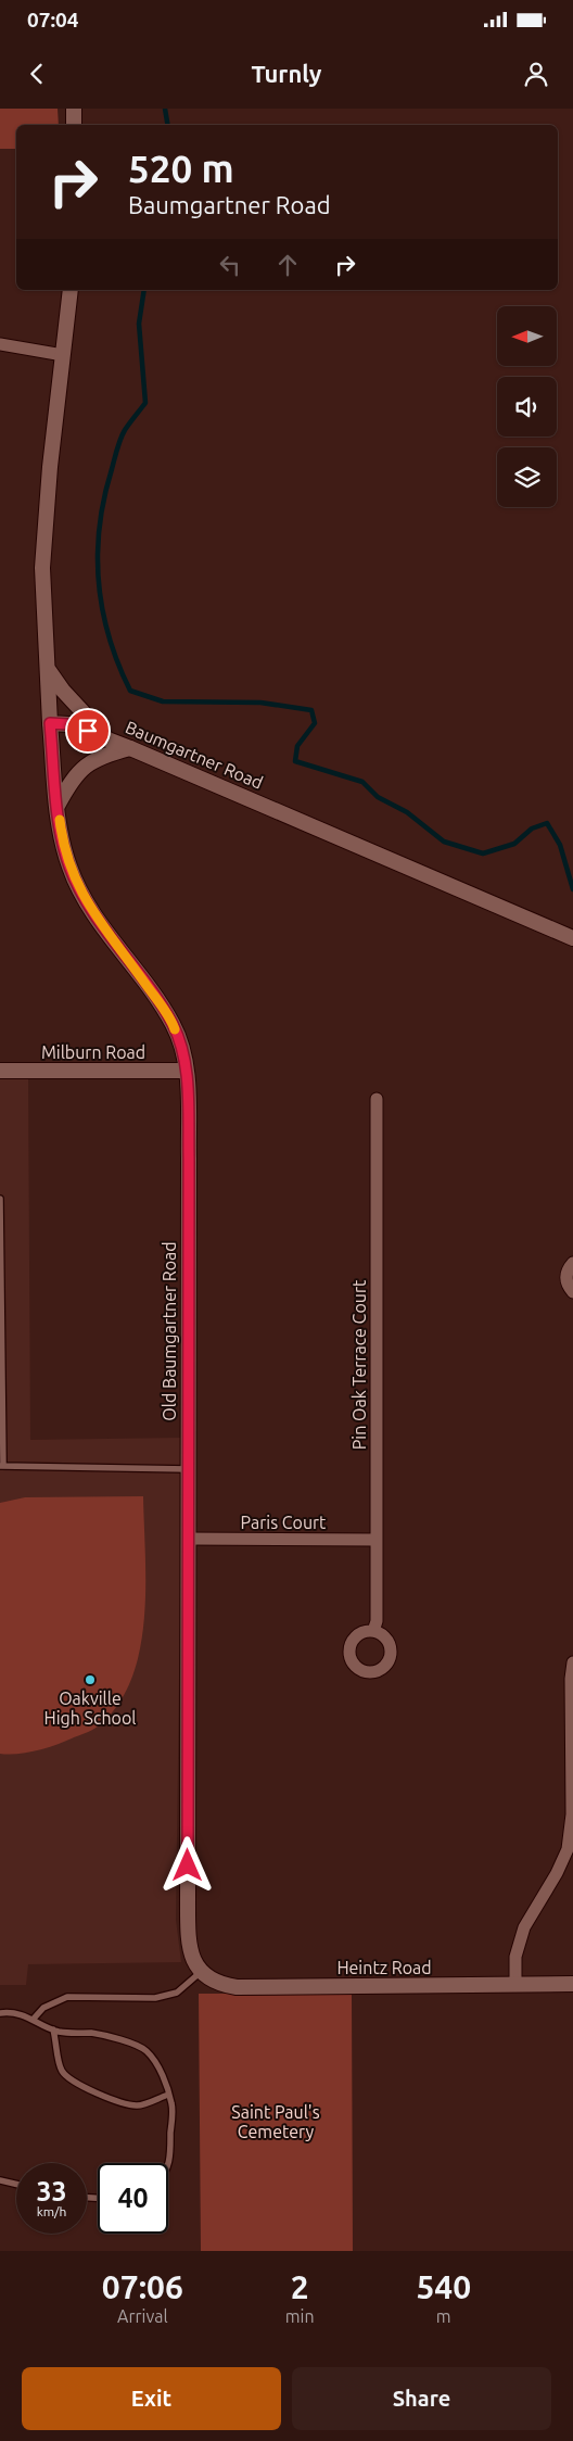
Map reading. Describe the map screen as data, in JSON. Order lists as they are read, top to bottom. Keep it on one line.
{"streets":{"street":["Baumgartner Road","Milburn Road","Old Baumgartner Road","Pin Oak Terrace Court","Paris Court","Heintz Road"]},"crossings":[["Baumgartner Road","Old Baumgartner Road"],["Milburn Road","Old Baumgartner Road"],["Old Baumgartner Road","Paris Court"],["Old Baumgartner Road","Heintz Road"],["Pin Oak Terrace Court","Paris Court"]],"parks":["Saint Paul's Cemetery"],"places":["Oakville High School"],"north":"left","page":{"status":"07:04","header":"Turnly","turn":["520 m","Baumgartner Road"],"speed":"33 km/h","limit":"40","eta":["07:06","Arrival","2","min","540","m"],"buttons":["Exit","Share"]}}
